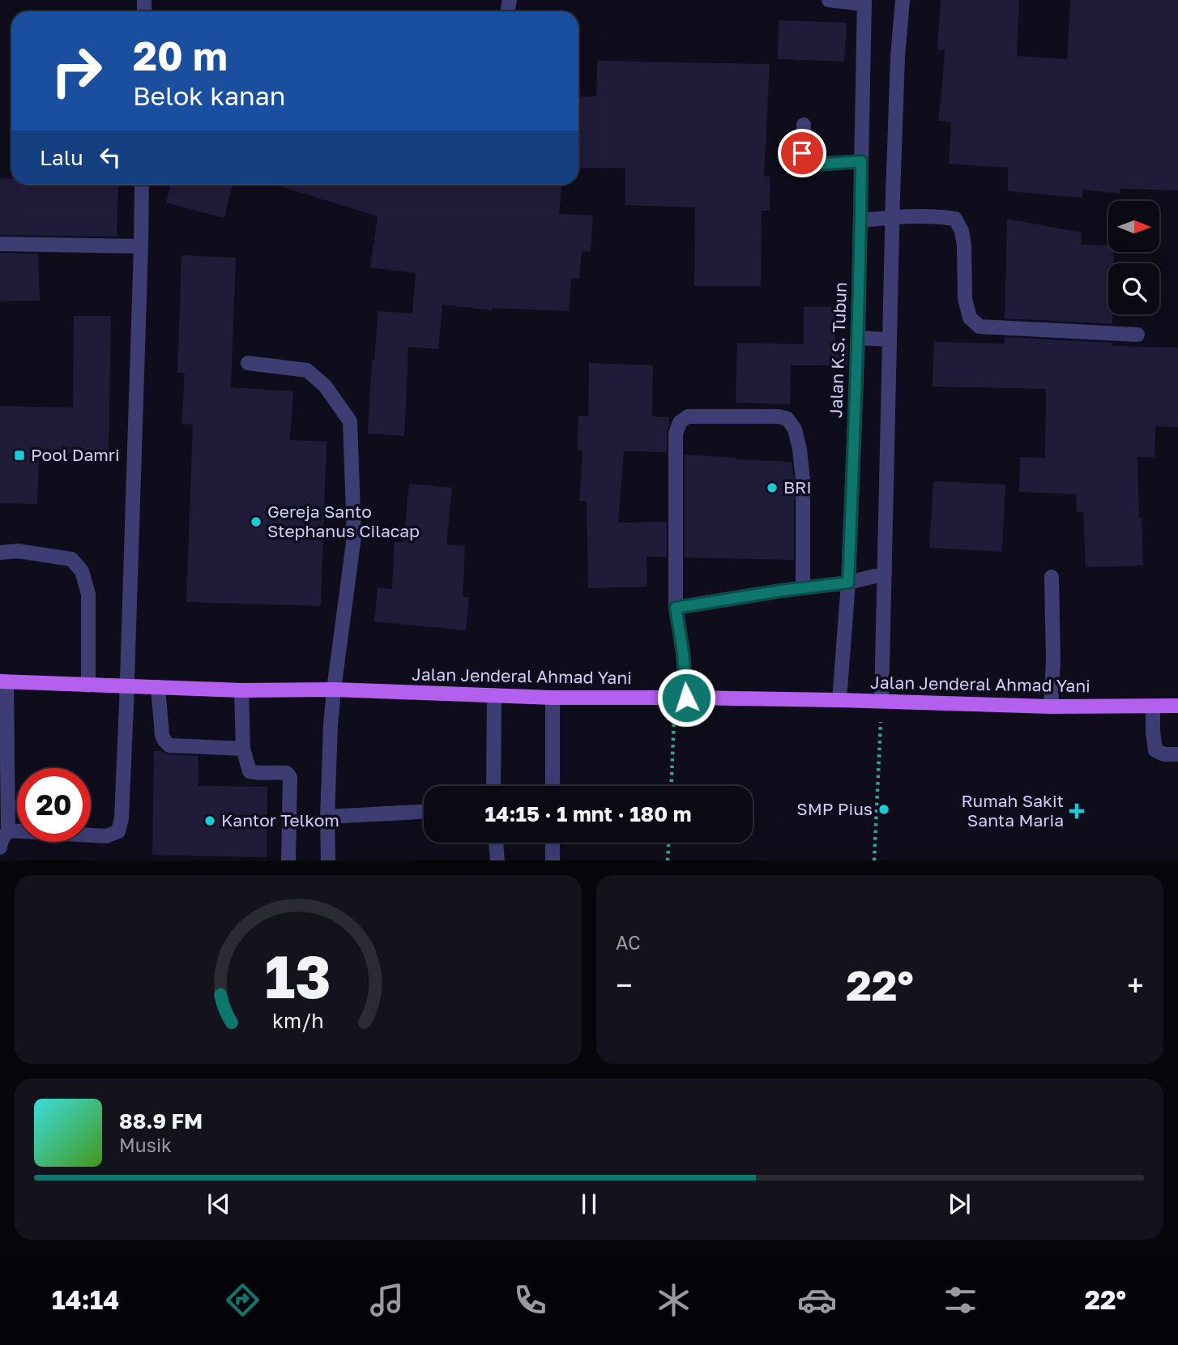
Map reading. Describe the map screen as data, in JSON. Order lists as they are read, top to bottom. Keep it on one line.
{"streets":{"main road":["Jalan Jenderal Ahmad Yani"],"street":["Jalan K.S. Tubun"]},"crossings":[["Jalan K.S. Tubun","Jalan Jenderal Ahmad Yani"]],"places":{"transit":["Pool Damri"],"other":["BRI","Gereja Santo Stephanus Cilacap","SMP Pius","Kantor Telkom"],"health":["Rumah Sakit Santa Maria"]},"north":"right","page":{"turn":["20 m","Belok kanan"],"then":"Lalu","limit":"20","trip":"14:15 · 1 mnt · 180 m","tile":"AC","heat":["−","22°","+"],"song":["88.9 FM","Musik"],"tabs":["14:14","22°"],"gauge":["13","km/h"]}}
